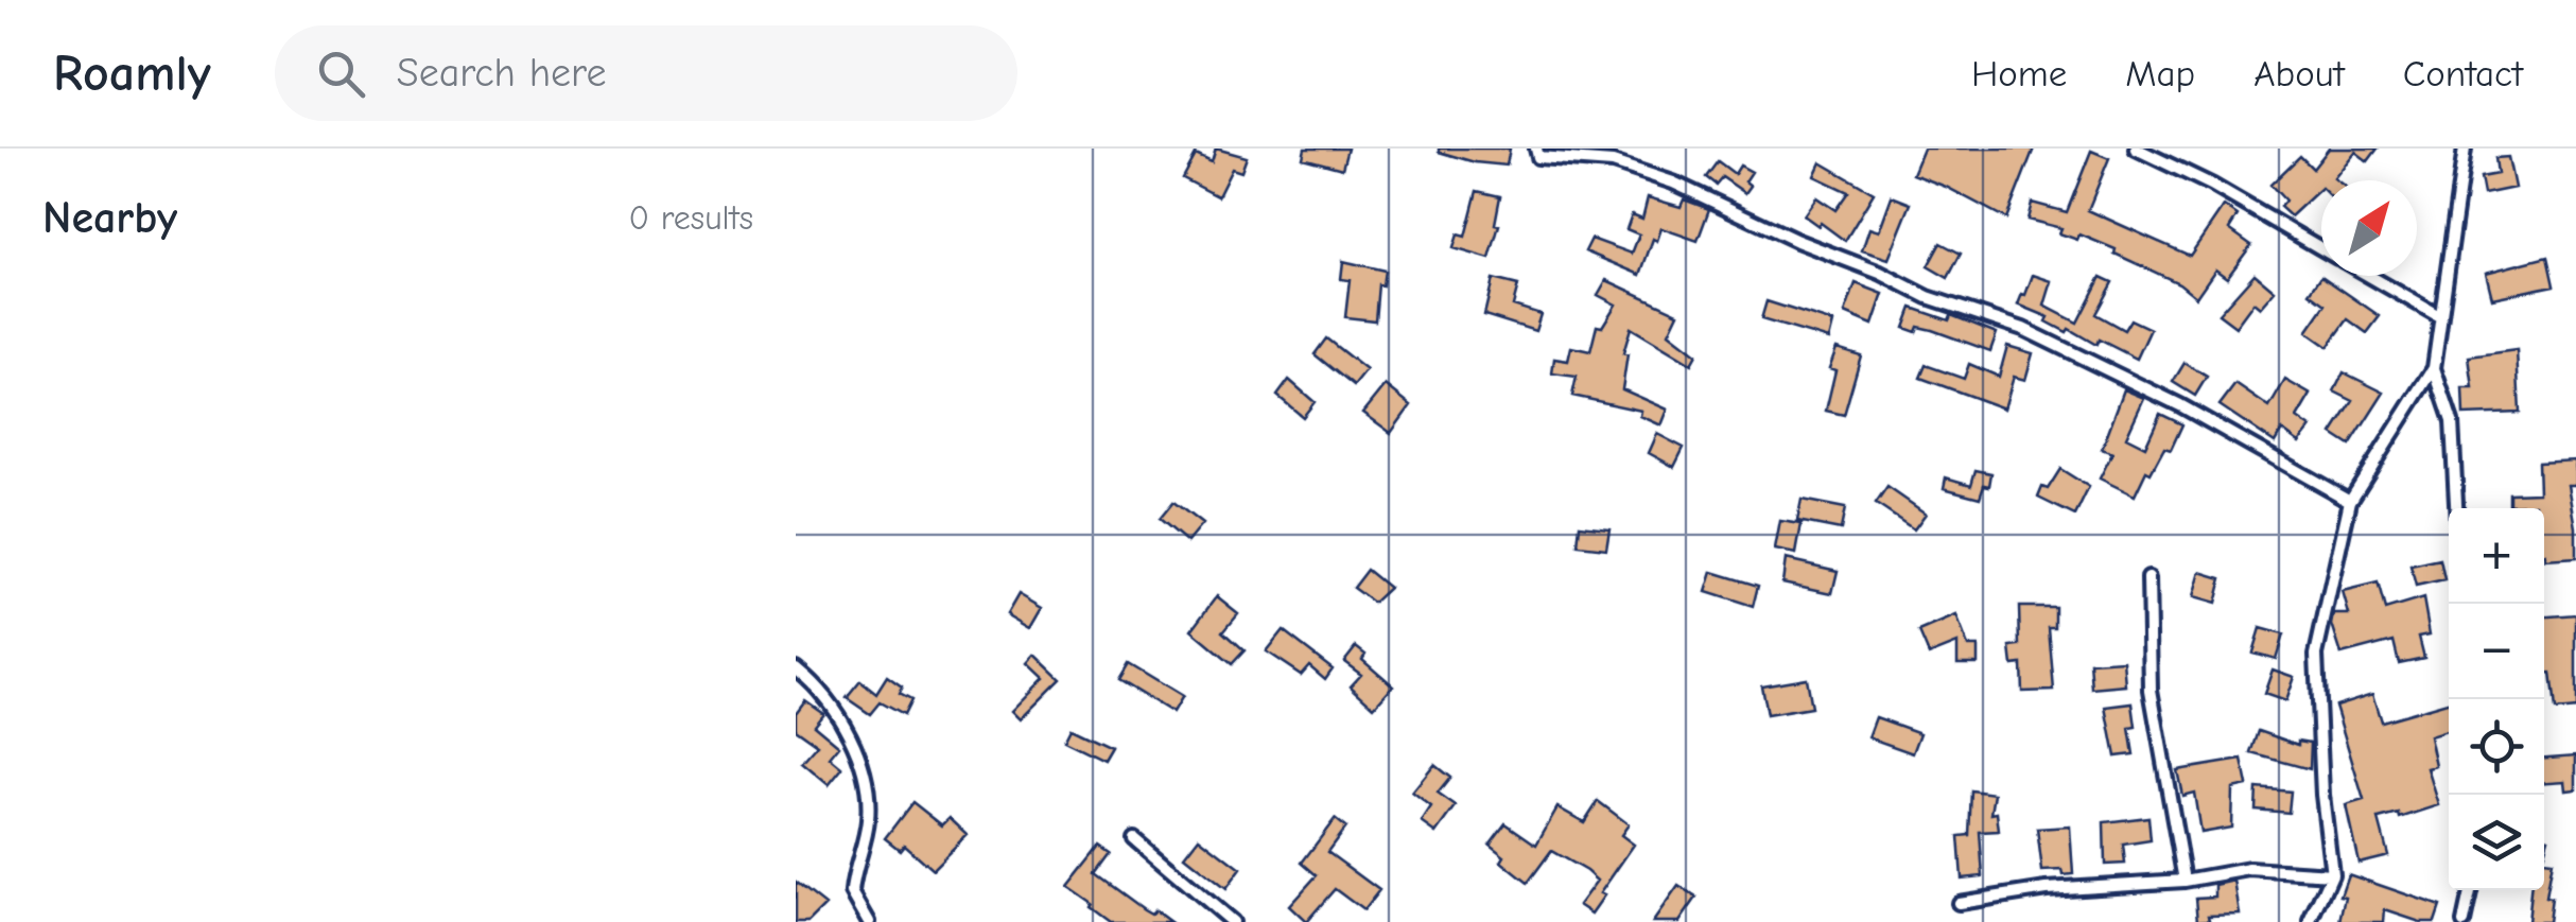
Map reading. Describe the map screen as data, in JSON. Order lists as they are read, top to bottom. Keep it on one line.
{"north":"top right","page":{"header":"Roamly","search":"Search here","nav":["Home","Map","About","Contact"],"heading":["Nearby","0 results"],"map_buttons":["+","−"]}}
